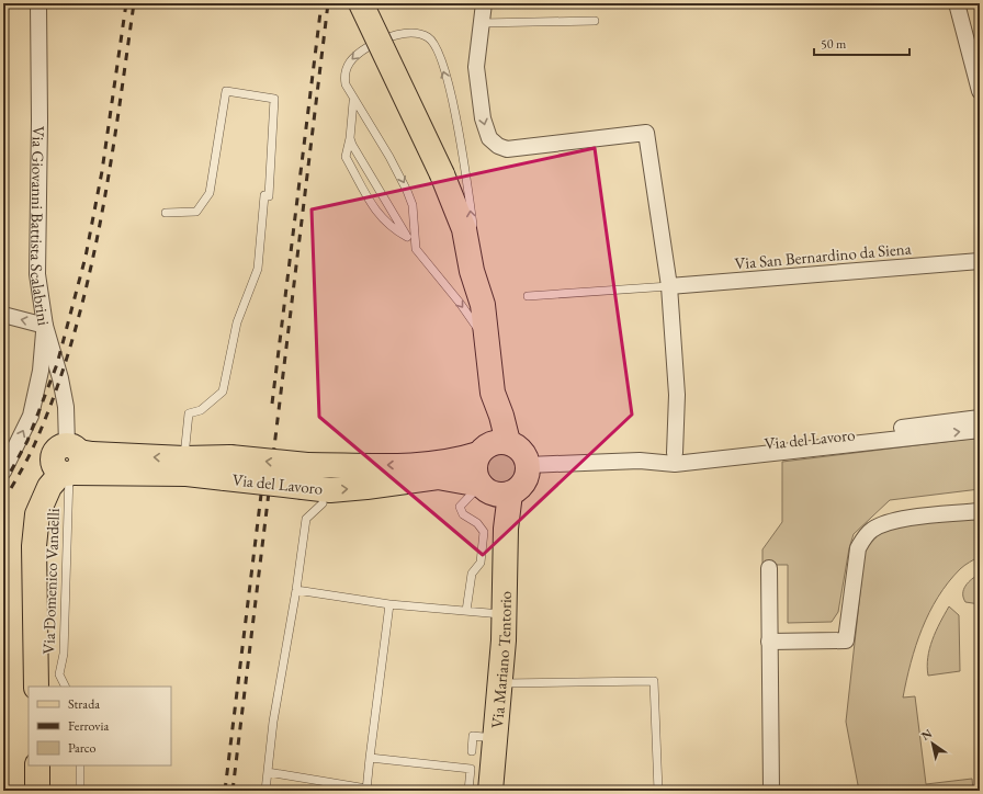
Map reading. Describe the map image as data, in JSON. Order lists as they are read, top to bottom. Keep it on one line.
{"streets":{"main road":["Via del Lavoro","Via Mariano Tentorio"],"street":["Via Giovanni Battista Scalabrini","Via San Bernardino da Siena"],"lane":["Via Domenico Vandelli"]},"crossings":[["Via Giovanni Battista Scalabrini","Via del Lavoro"],["Via Giovanni Battista Scalabrini","Via Domenico Vandelli"],["Via del Lavoro","Via Domenico Vandelli"],["Via del Lavoro","Via Mariano Tentorio"]],"legend":["Strada","Ferrovia","Parco"],"scale_bar":"50 m","north":"top left"}
